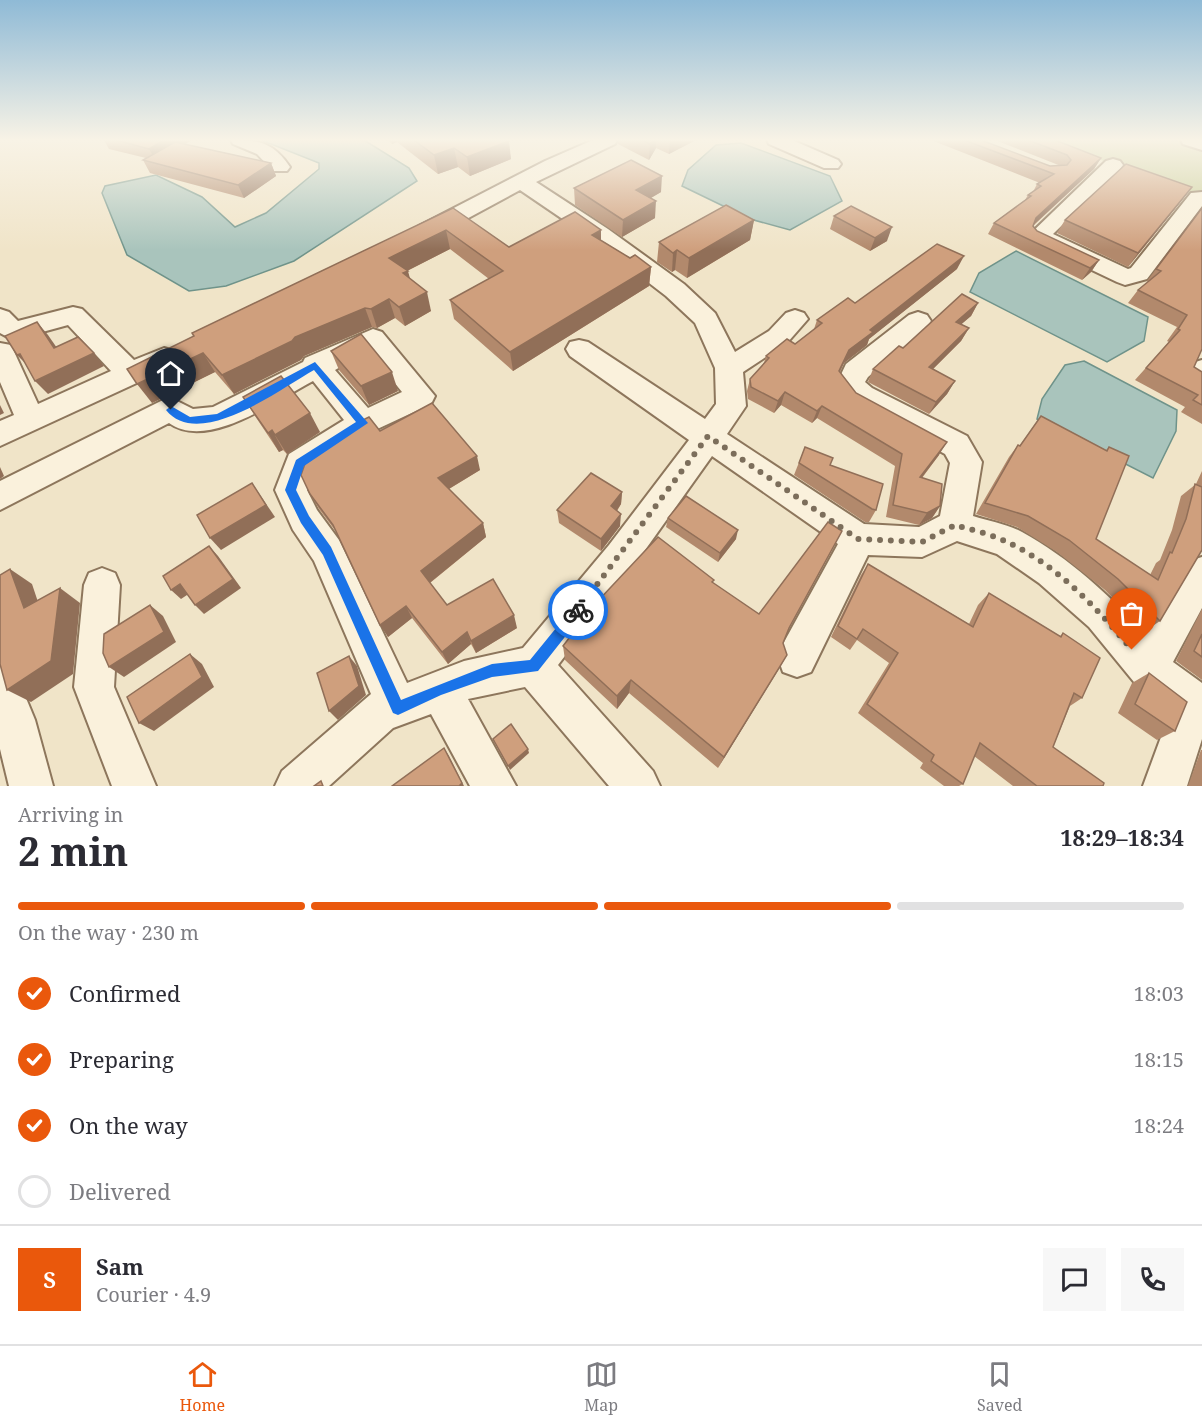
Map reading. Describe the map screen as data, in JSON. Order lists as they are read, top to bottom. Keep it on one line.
{"page":{"heading":["2 min","Arriving in","18:29–18:34"],"panel":["Sam","Courier · 4.9"],"bar":"On the way · 230 m","list":[["Confirmed","18:03"],["Preparing","18:15"],["On the way","18:24"],"Delivered"],"round":"S","tabs":["Home","Map","Saved"]}}
